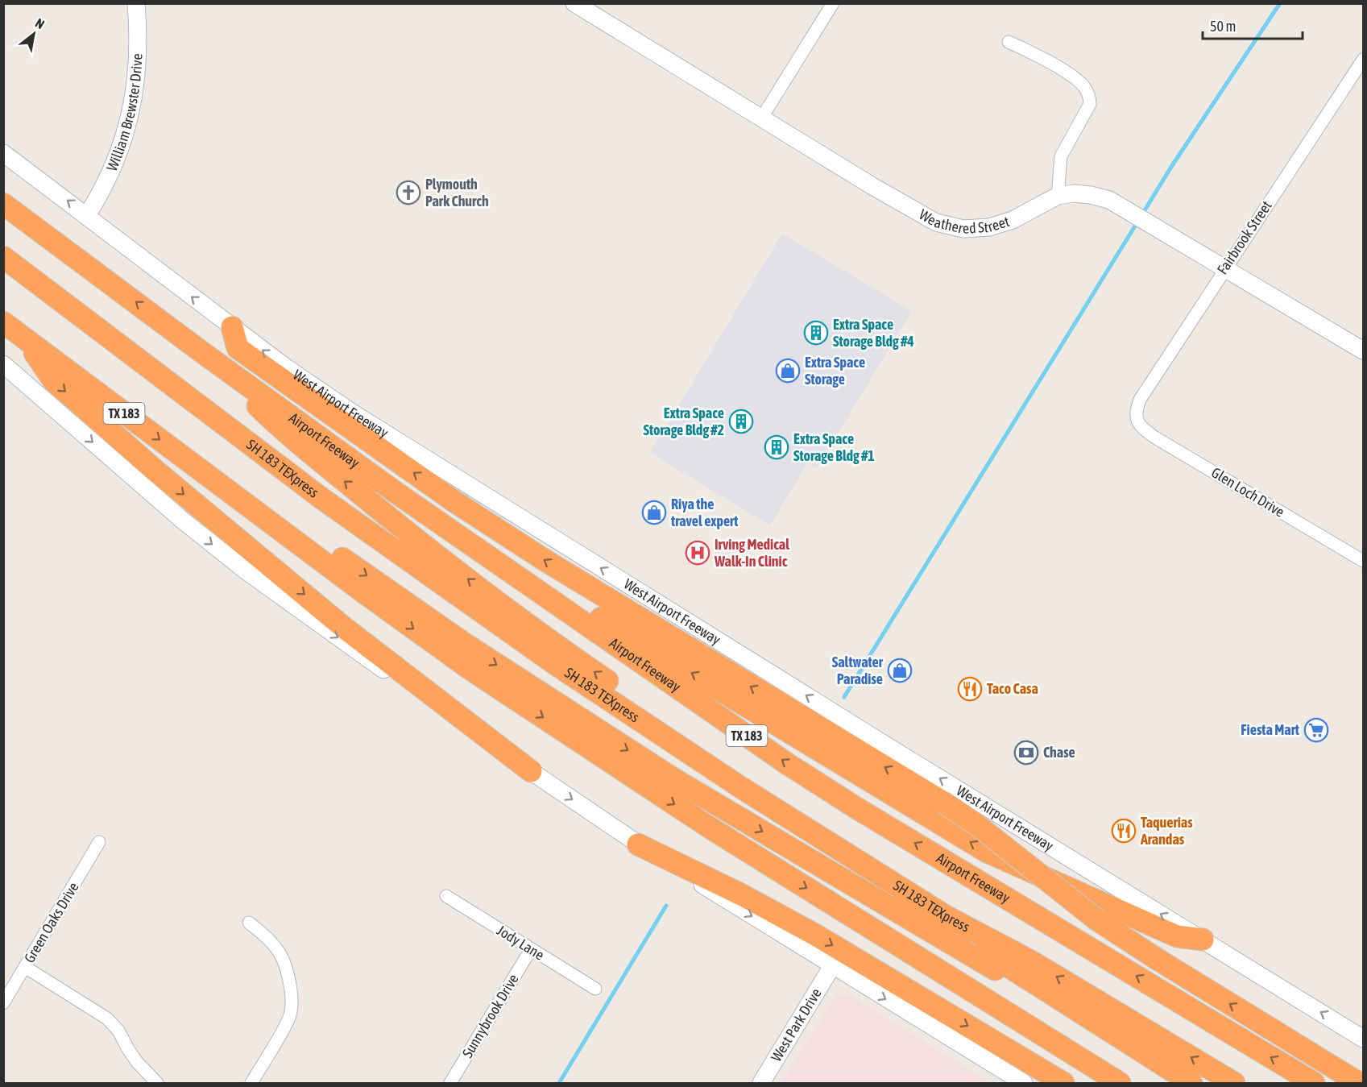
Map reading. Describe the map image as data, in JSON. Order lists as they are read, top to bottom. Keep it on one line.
{"streets":{"highway":["TX 183","Airport Freeway","SH 183 TEXpress"],"main road":["William Brewster Drive","Weathered Street","West Airport Freeway","West Park Drive"],"street":["Fairbrook Street","Glen Loch Drive","Green Oaks Drive","Jody Lane","Sunnybrook Drive"]},"crossings":[["William Brewster Drive","West Airport Freeway"],["Weathered Street","Fairbrook Street"],["Fairbrook Street","Glen Loch Drive"],["Jody Lane","Sunnybrook Drive"]],"one_way":["West Airport Freeway"],"places":{"church":["Plymouth Park Church"],"building":["Extra Space Storage Bldg #4","Extra Space Storage Bldg #2","Extra Space Storage Bldg #1"],"shop":["Extra Space Storage","Riya the travel expert","Saltwater Paradise"],"hospital":["Irving Medical Walk-In Clinic"],"restaurant":["Taco Casa","Taquerias Arandas"],"supermarket":["Fiesta Mart"],"bank":["Chase"]},"scale_bar":"50 m","north":"top right"}
